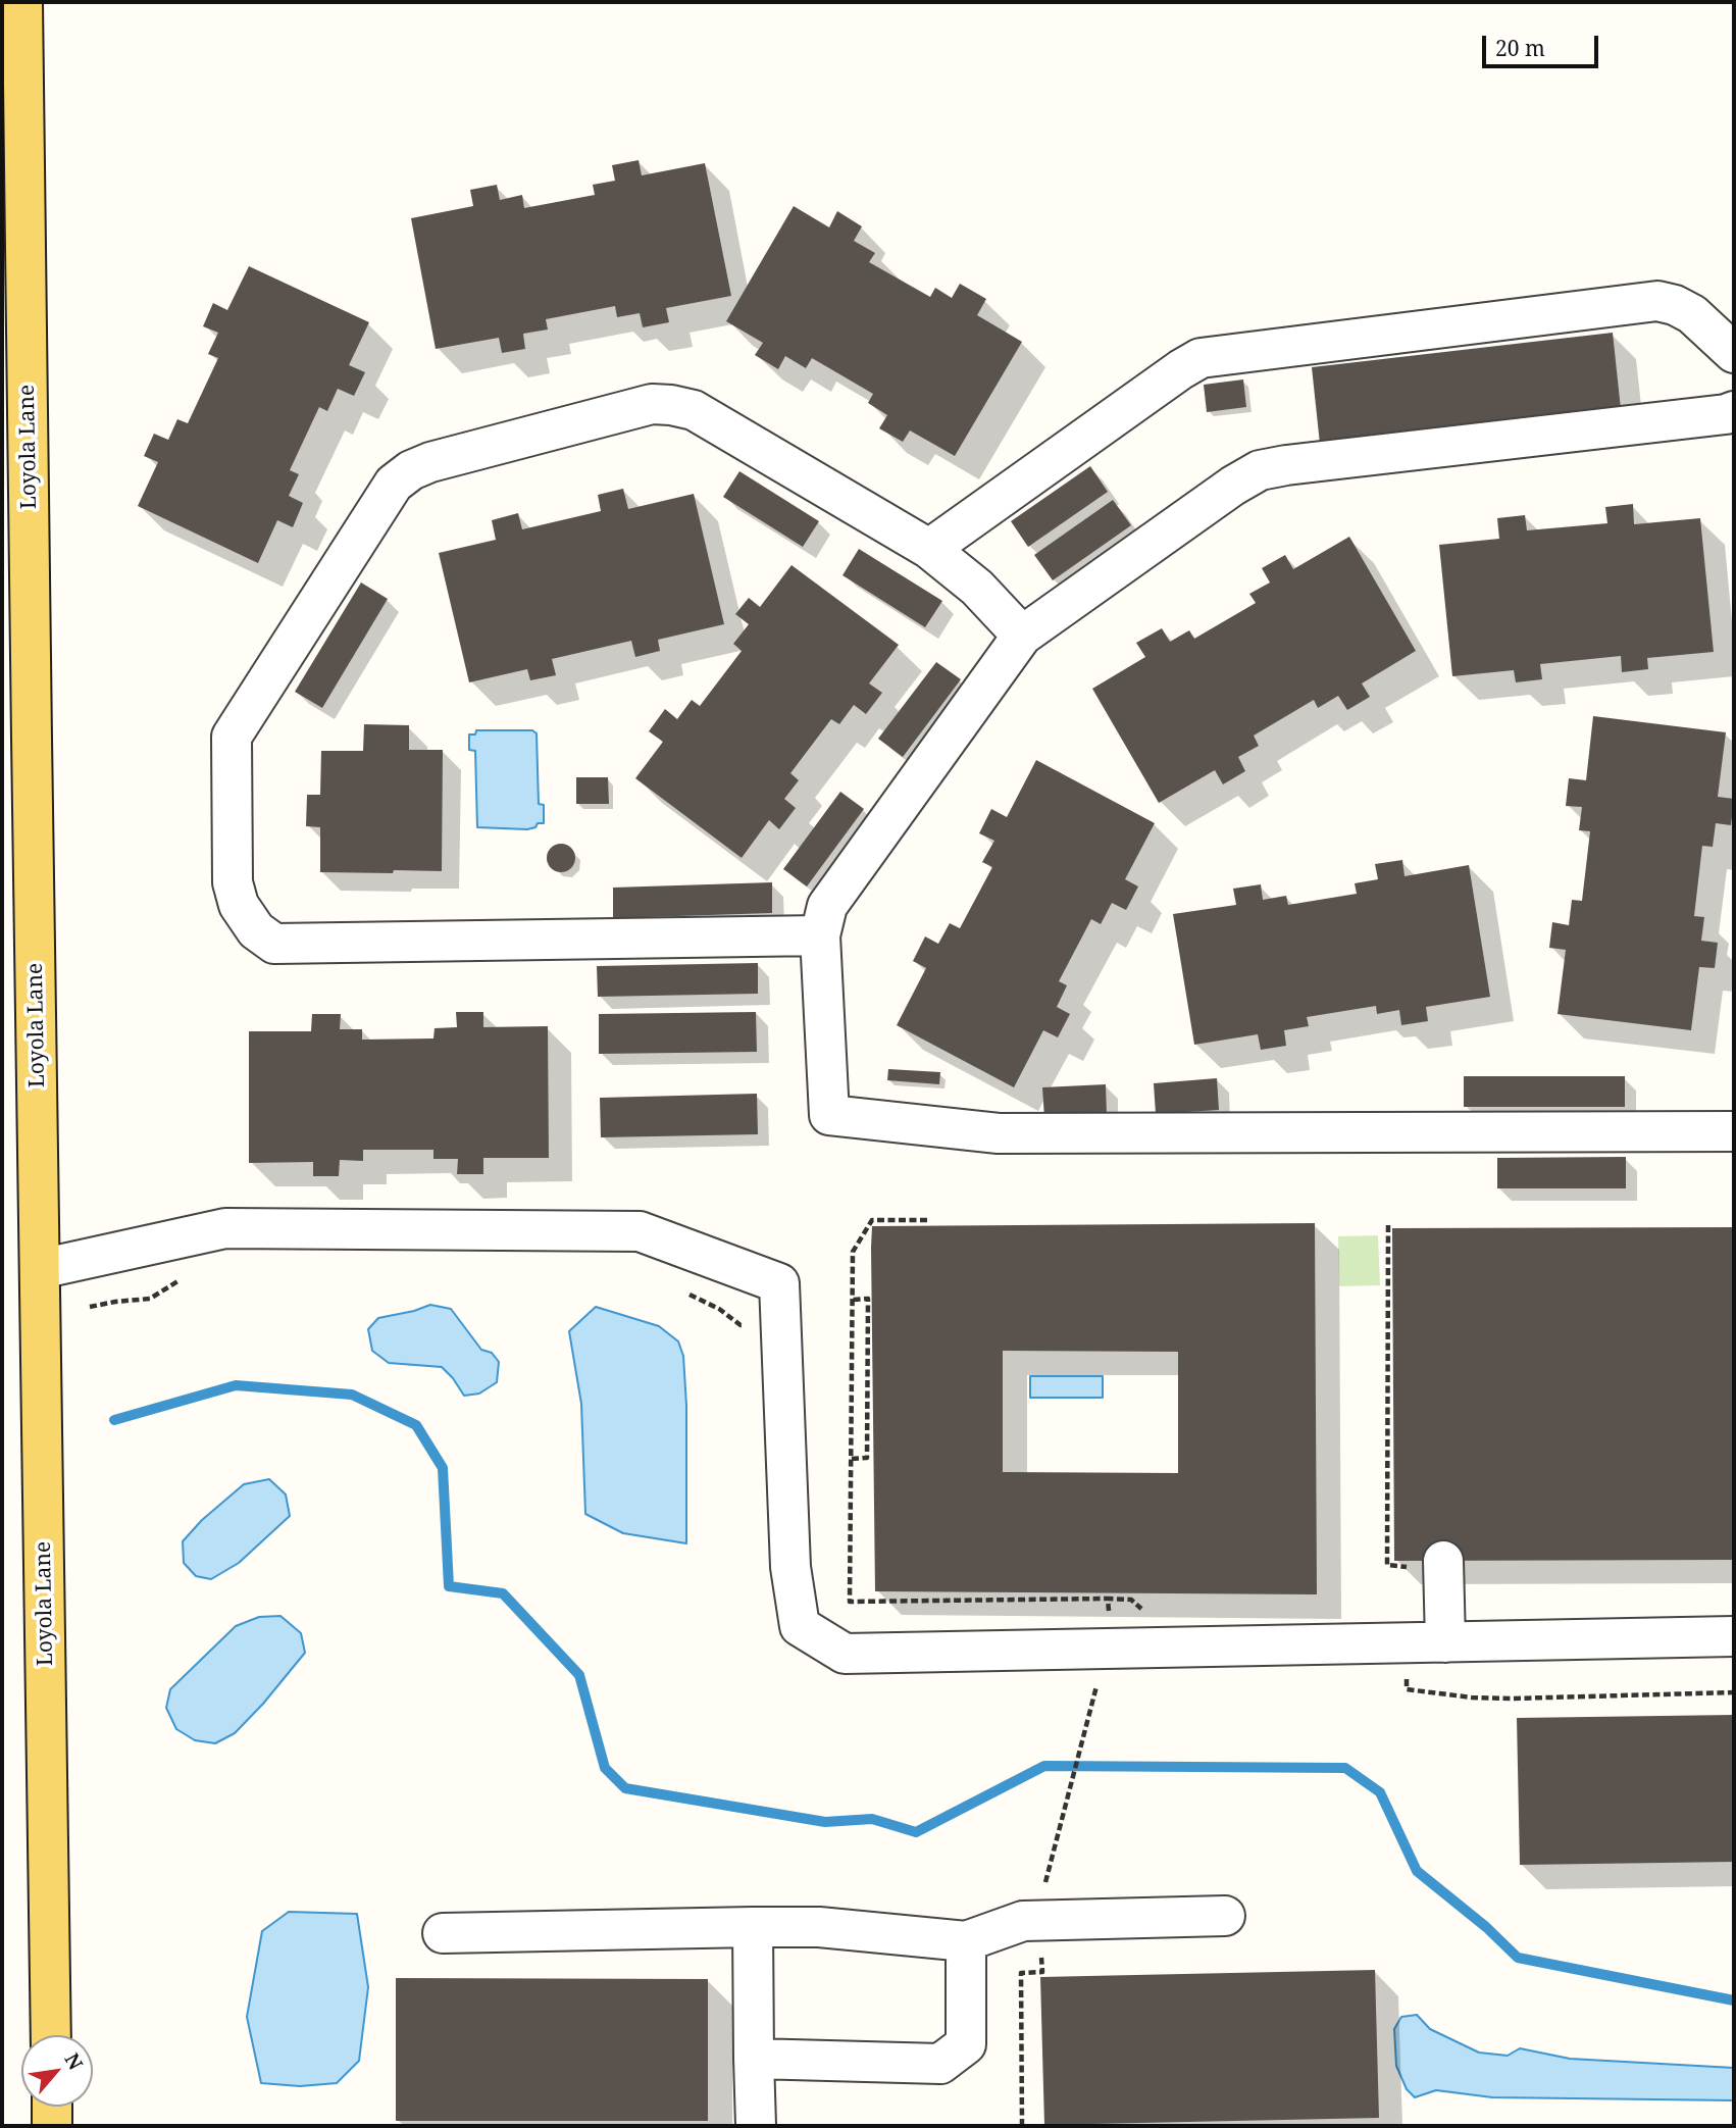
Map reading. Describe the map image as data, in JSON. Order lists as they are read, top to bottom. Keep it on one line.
{"streets":{"main road":["Loyola Lane"]},"scale_bar":"20 m","north":"top right"}
